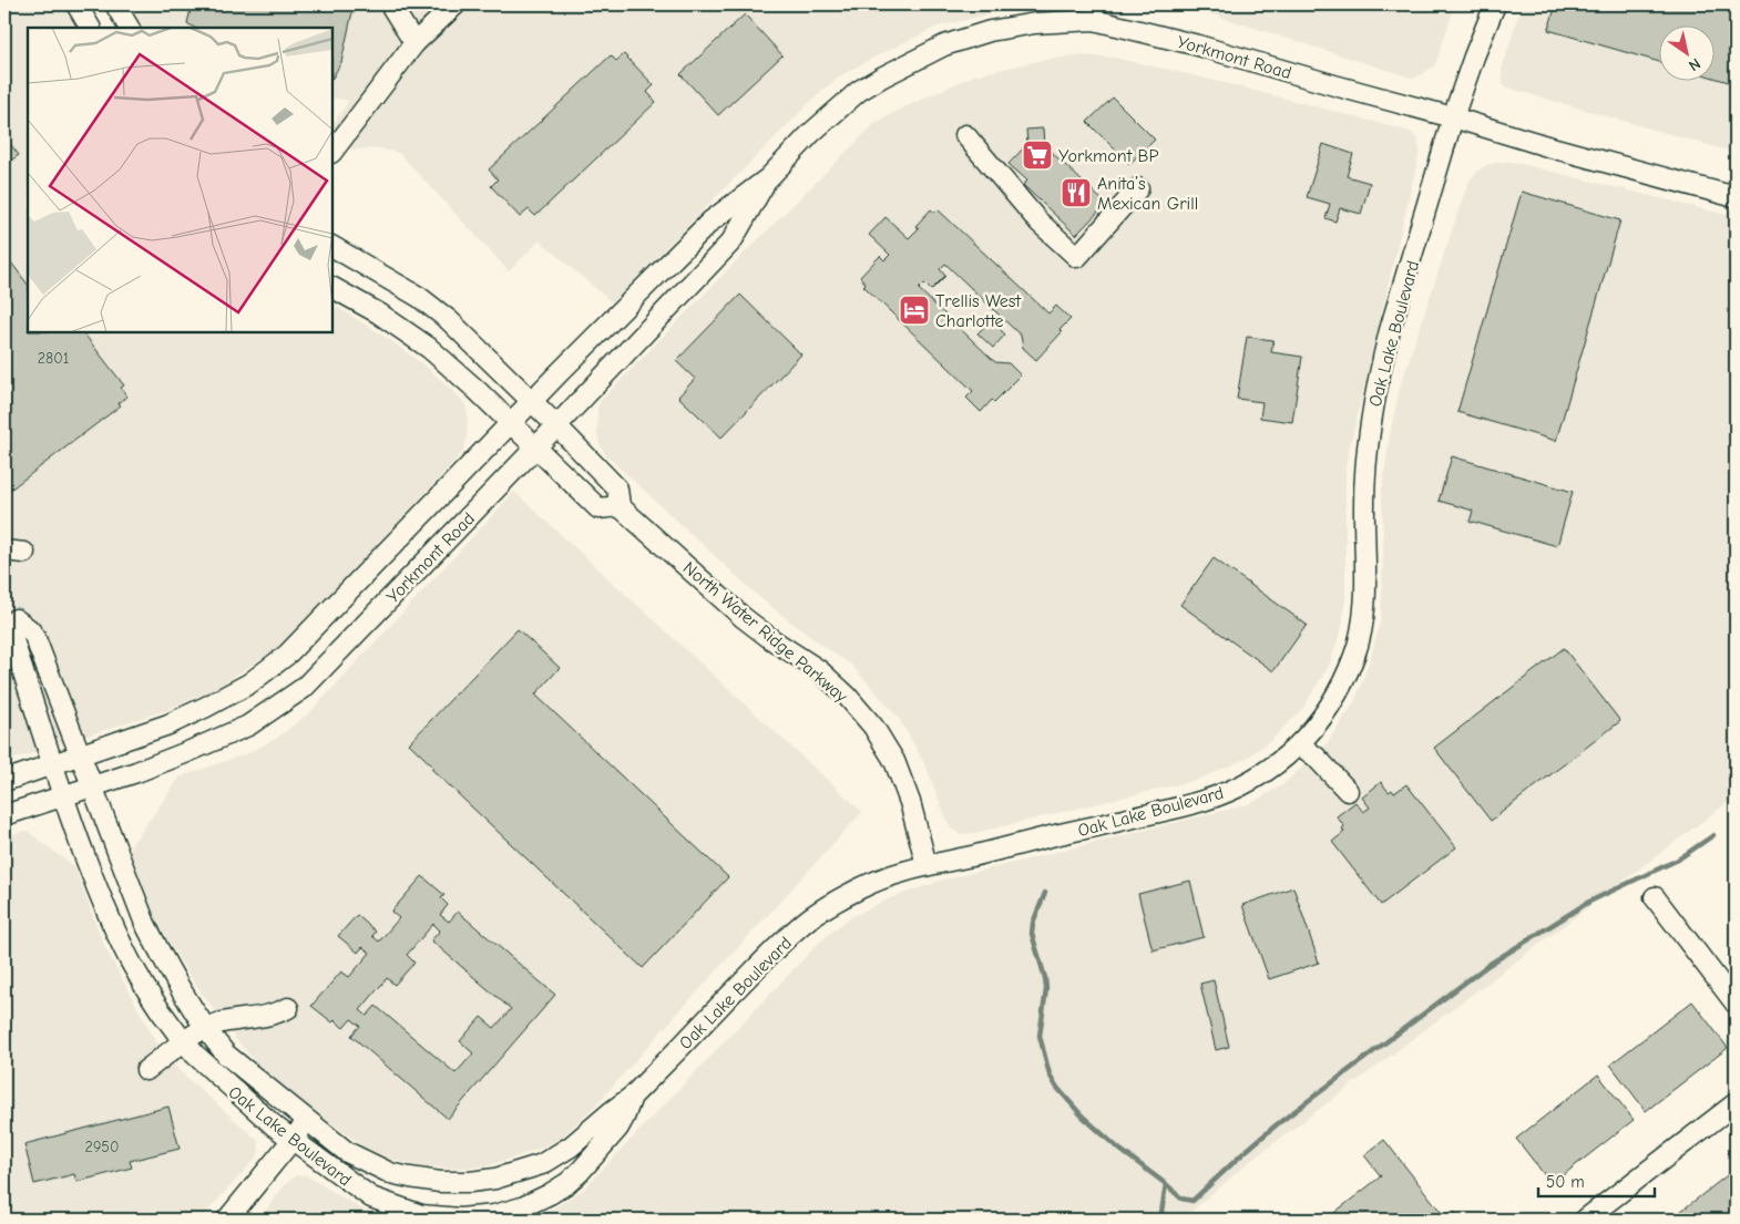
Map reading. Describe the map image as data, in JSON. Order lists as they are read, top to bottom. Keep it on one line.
{"streets":{"street":["Yorkmont Road","Oak Lake Boulevard","North Water Ridge Parkway"]},"crossings":[["Yorkmont Road","Oak Lake Boulevard"],["Oak Lake Boulevard","North Water Ridge Parkway"]],"places":{"supermarket":["Yorkmont BP"],"restaurant":["Anita’s Mexican Grill"],"hotel":["Trellis West Charlotte"]},"house_numbers":["2801","2950"],"scale_bar":"50 m","north":"bottom right"}
